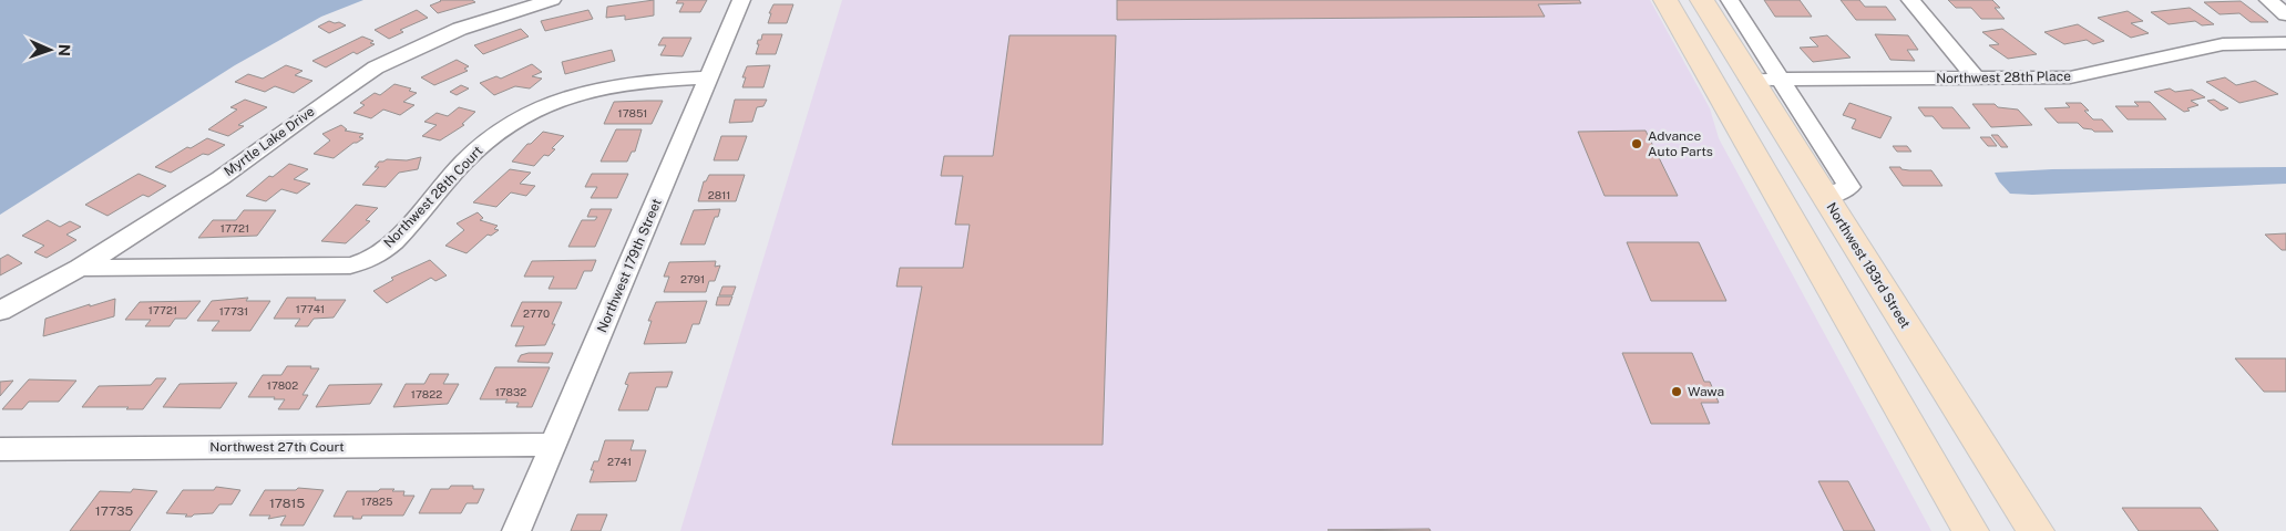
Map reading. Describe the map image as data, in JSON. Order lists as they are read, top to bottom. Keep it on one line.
{"streets":{"main road":["Northwest 183rd Street"],"street":["Northwest 28th Place","Myrtle Lake Drive","Northwest 28th Court","Northwest 179th Street","Northwest 27th Court"]},"crossings":[["Northwest 28th Place","Northwest 183rd Street"],["Myrtle Lake Drive","Northwest 28th Court"],["Northwest 28th Court","Northwest 179th Street"],["Northwest 179th Street","Northwest 27th Court"]],"places":["Advance Auto Parts","Wawa"],"house_numbers":["17851","2811","17721","2791","17741","17721","17731","2770","17802","17832","17822","2741","17825","17815","17735"],"north":"right"}
